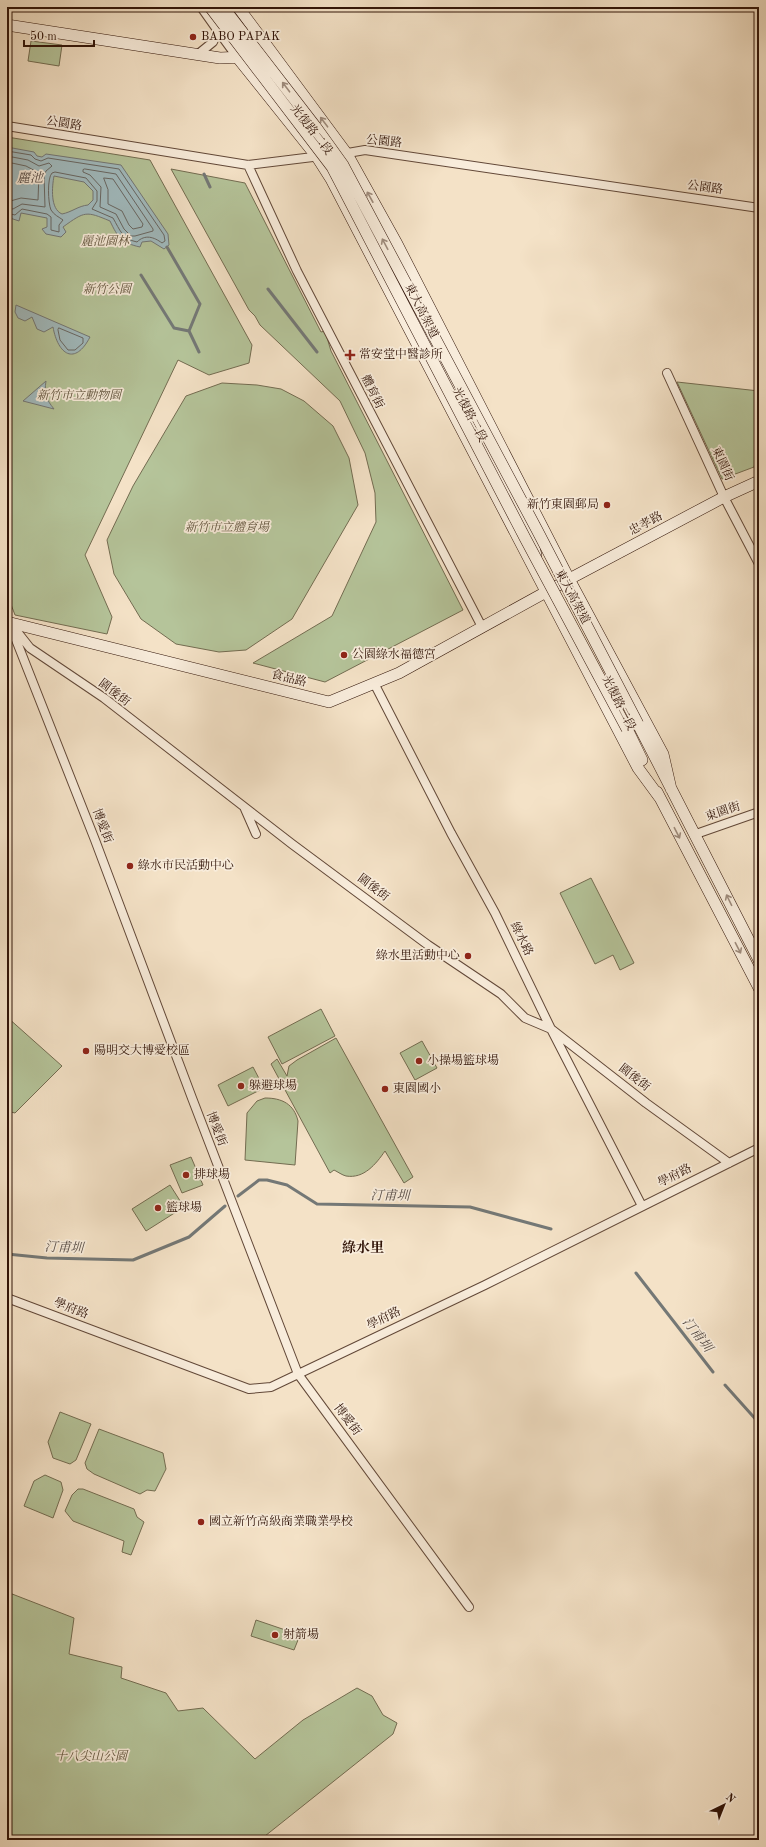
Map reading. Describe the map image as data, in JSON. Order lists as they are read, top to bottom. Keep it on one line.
{"streets":{"main road":["光復路二段","東大高架道","忠孝路","食品路"],"street":["公園路","體育街","東園街","園後街","博愛街","綠水路","學府路"]},"crossings":[["公園路","光復路二段"],["公園路","體育街"],["光復路二段","東大高架道"],["光復路二段","東園街"],["光復路二段","忠孝路"],["光復路二段","食品路"],["體育街","食品路"],["東園街","忠孝路"],["忠孝路","食品路"],["食品路","園後街"],["食品路","博愛街"],["食品路","綠水路"],["園後街","博愛街"],["園後街","綠水路"],["園後街","學府路"],["博愛街","學府路"],["綠水路","學府路"]],"districts":["綠水里"],"water":["麗池","汀甫圳"],"parks":["麗池園林","新竹公園","新竹市立動物園","新竹市立體育場","十八尖山公園"],"places":{"other":["BABO PAPAK","新竹東園郵局","公園綠水福德宮","綠水市民活動中心","綠水里活動中心","陽明交大博愛校區","小操場籃球場","躲避球場","東園國小","排球場","籃球場","國立新竹高級商業職業學校","射箭場"],"health":["常安堂中醫診所"]},"scale_bar":"50 m","north":"top right"}
